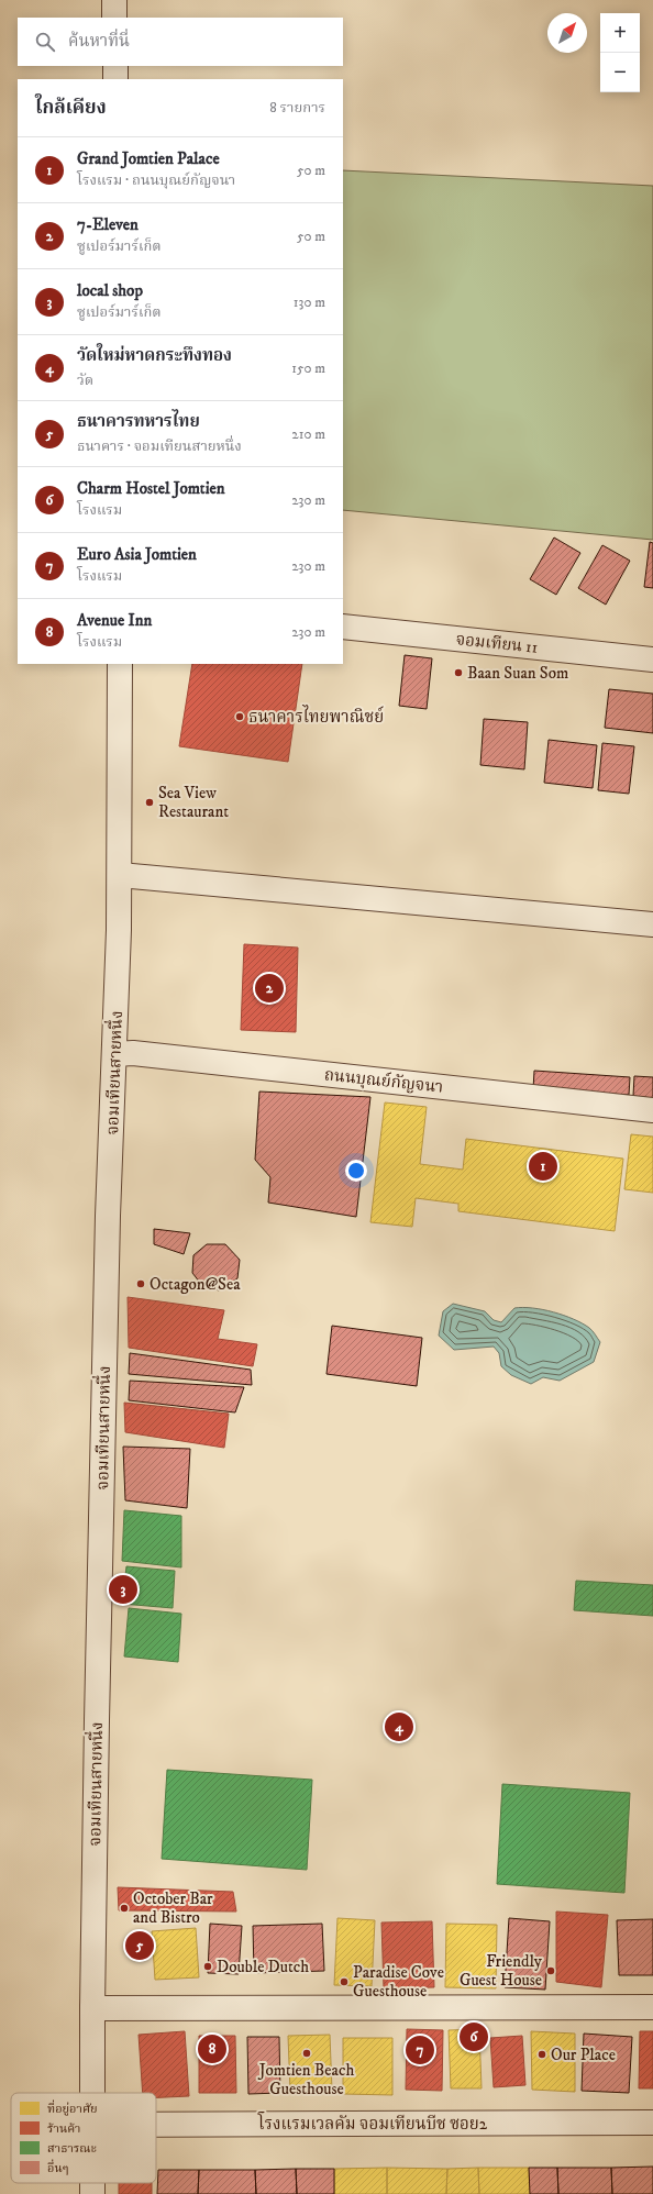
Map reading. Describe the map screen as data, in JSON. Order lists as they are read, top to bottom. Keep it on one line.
{"streets":{"street":["จอมเทียน 11","จอมเทียนสายหนึ่ง","ถนนบุณย์กัญจนา","โรงแรมเวลคัม จอมเทียนบีช ซอย2"]},"crossings":[["จอมเทียนสายหนึ่ง","ถนนบุณย์กัญจนา"]],"places":["Baan Suan Som","ธนาคารไทยพาณิชย์","Sea View Restaurant","Octagon@Sea","October Bar and Bistro","Double Dutch","Friendly Guest House","Paradise Cove Guesthouse","Jomtien Beach Guesthouse","Our Place"],"legend":["ที่อยู่อาศัย","ร้านค้า","สาธารณะ","อื่นๆ"],"north":"top right","page":{"map_buttons":["+","−"],"search":"ค้นหาที่นี่","heading":["ใกล้เคียง","8 รายการ"],"list":[{"mark":"1","name":"Grand Jomtien Palace","note":"โรงแรม · ถนนบุณย์กัญจนา","value":"50 m"},{"mark":"2","name":"7-Eleven","note":"ซูเปอร์มาร์เก็ต","value":"50 m"},{"mark":"3","name":"local shop","note":"ซูเปอร์มาร์เก็ต","value":"130 m"},{"mark":"4","name":"วัดใหม่หาดกระทึงทอง","note":"วัด","value":"150 m"},{"mark":"5","name":"ธนาคารทหารไทย","note":"ธนาคาร · จอมเทียนสายหนึ่ง","value":"210 m"},{"mark":"6","name":"Charm Hostel Jomtien","note":"โรงแรม","value":"230 m"},{"mark":"7","name":"Euro Asia Jomtien","note":"โรงแรม","value":"230 m"},{"mark":"8","name":"Avenue Inn","note":"โรงแรม","value":"230 m"}],"pins":["2","1","3","4","5","6","8","7"]}}
